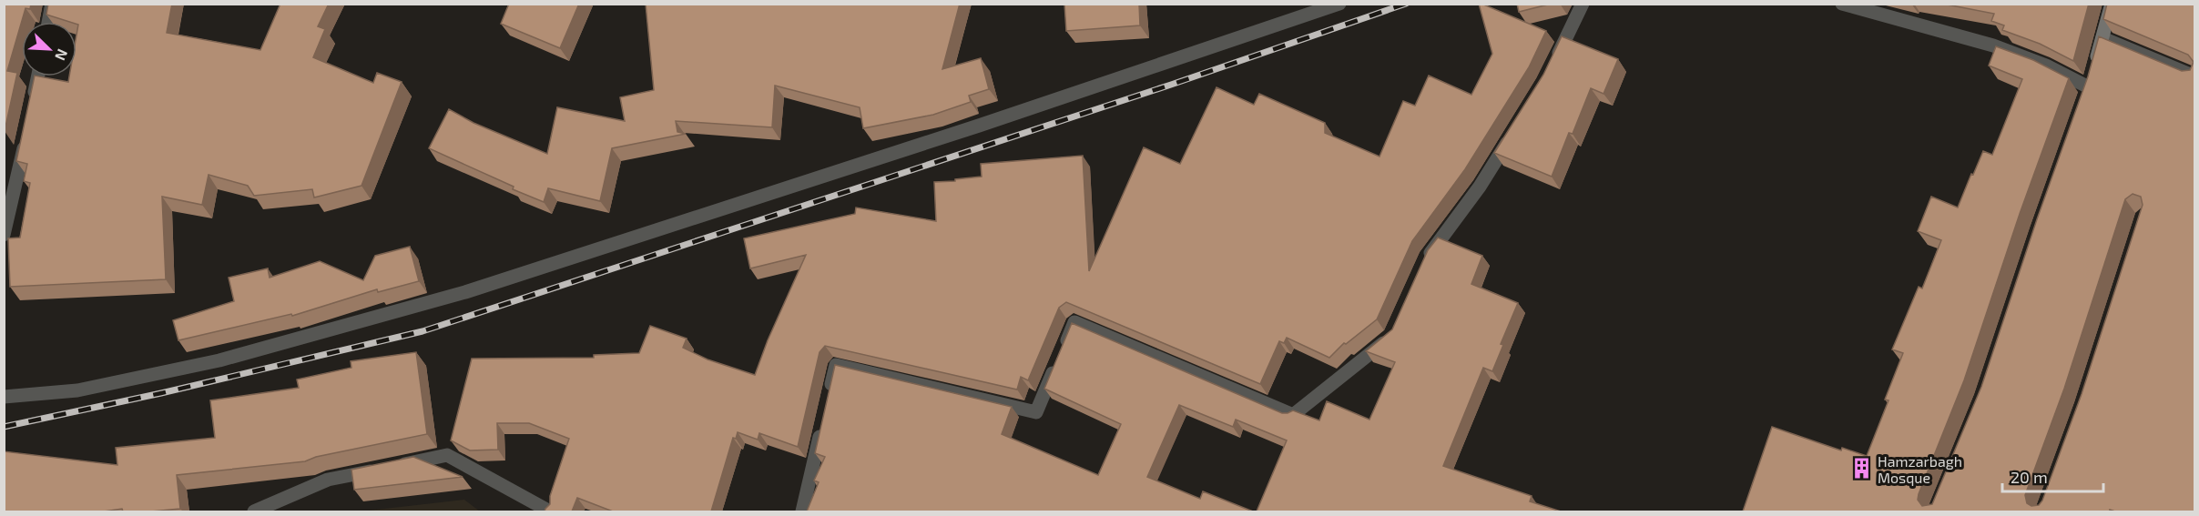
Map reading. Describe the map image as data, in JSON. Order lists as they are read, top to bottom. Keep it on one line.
{"places":{"building":["Hamzarbagh Mosque"]},"scale_bar":"20 m","north":"bottom right"}
